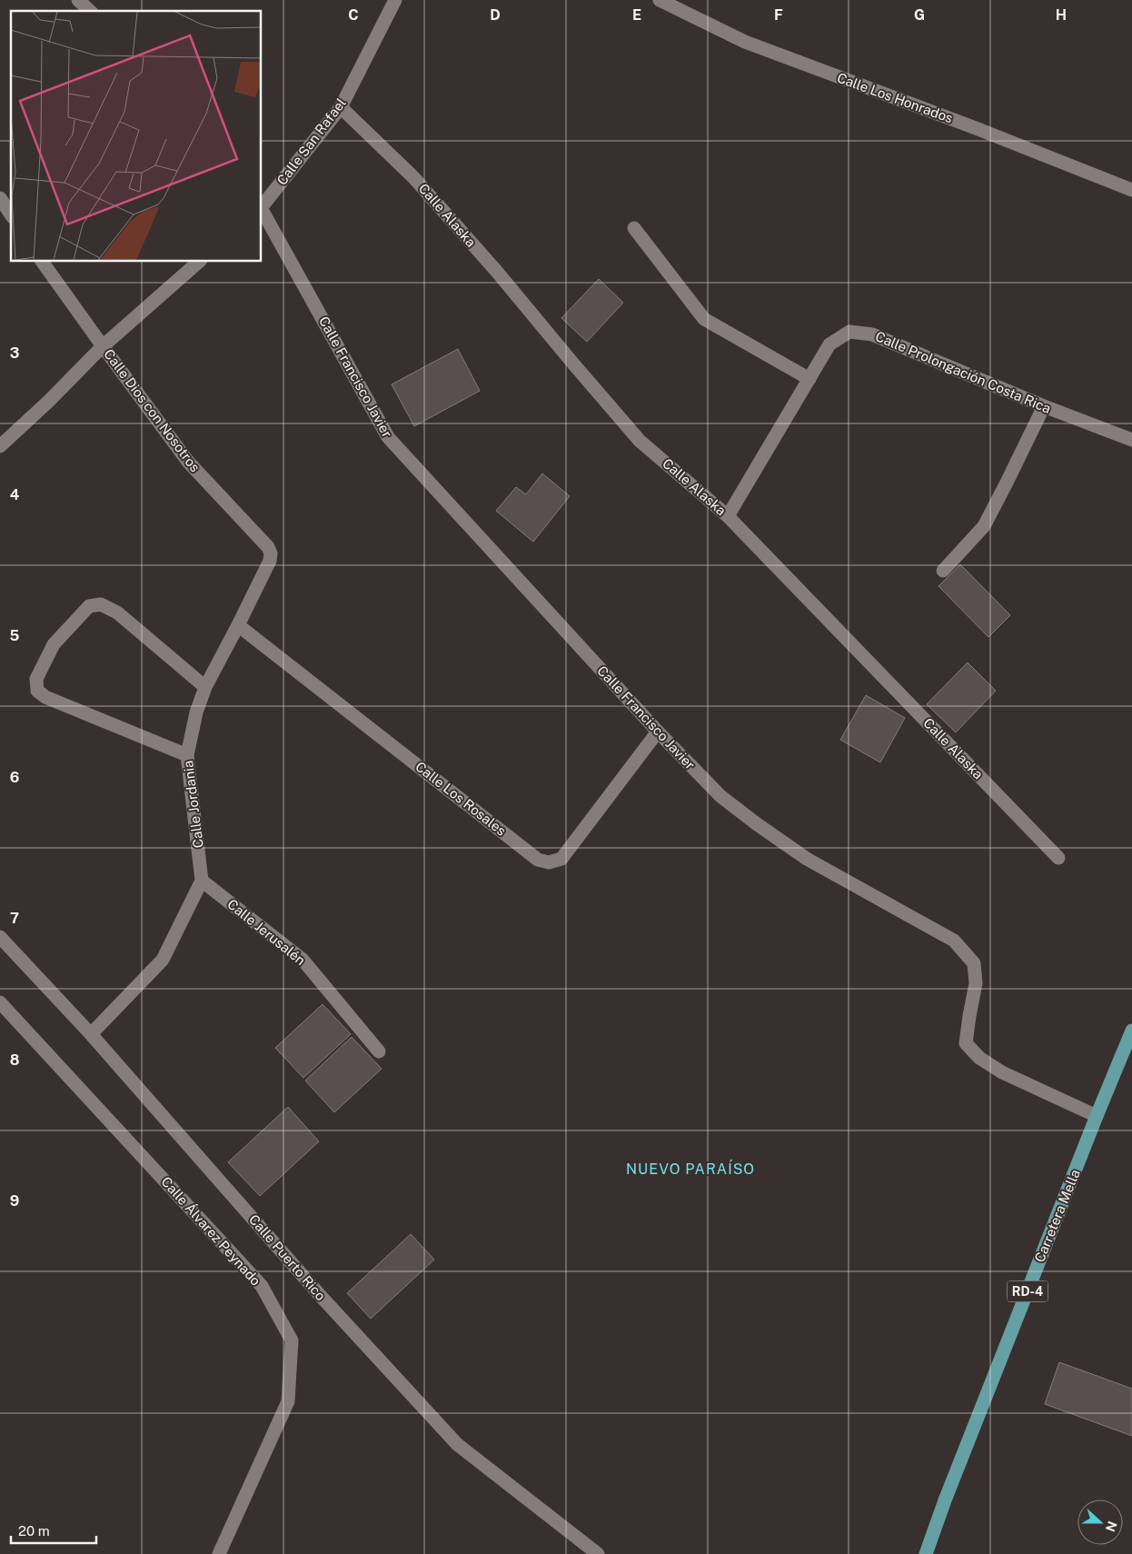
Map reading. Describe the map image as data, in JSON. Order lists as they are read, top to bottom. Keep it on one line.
{"streets":{"main road":["Carretera Mella","RD-4"],"street":["Calle Los Honrados","Calle San Rafael","Calle Alaska","Calle Prolongación Costa Rica","Calle Francisco Javier","Calle Dios con Nosotros","Calle Los Rosales","Calle Jordania","Calle Jerusalén","Calle Álvarez Peynado","Calle Puerto Rico"]},"crossings":[["Calle San Rafael","Calle Alaska"],["Calle Alaska","Calle Prolongación Costa Rica"],["Calle Francisco Javier","Calle Los Rosales"],["Calle Francisco Javier","Carretera Mella"],["Calle Dios con Nosotros","Calle Jordania"],["Calle Los Rosales","Calle Jordania"],["Calle Jordania","Calle Jerusalén"]],"districts":["NUEVO PARAÍSO"],"scale_bar":"20 m","north":"right","grid":{"columns":["C","D","E","F","G","H"],"rows":["3","4","5","6","7","8","9"]}}
